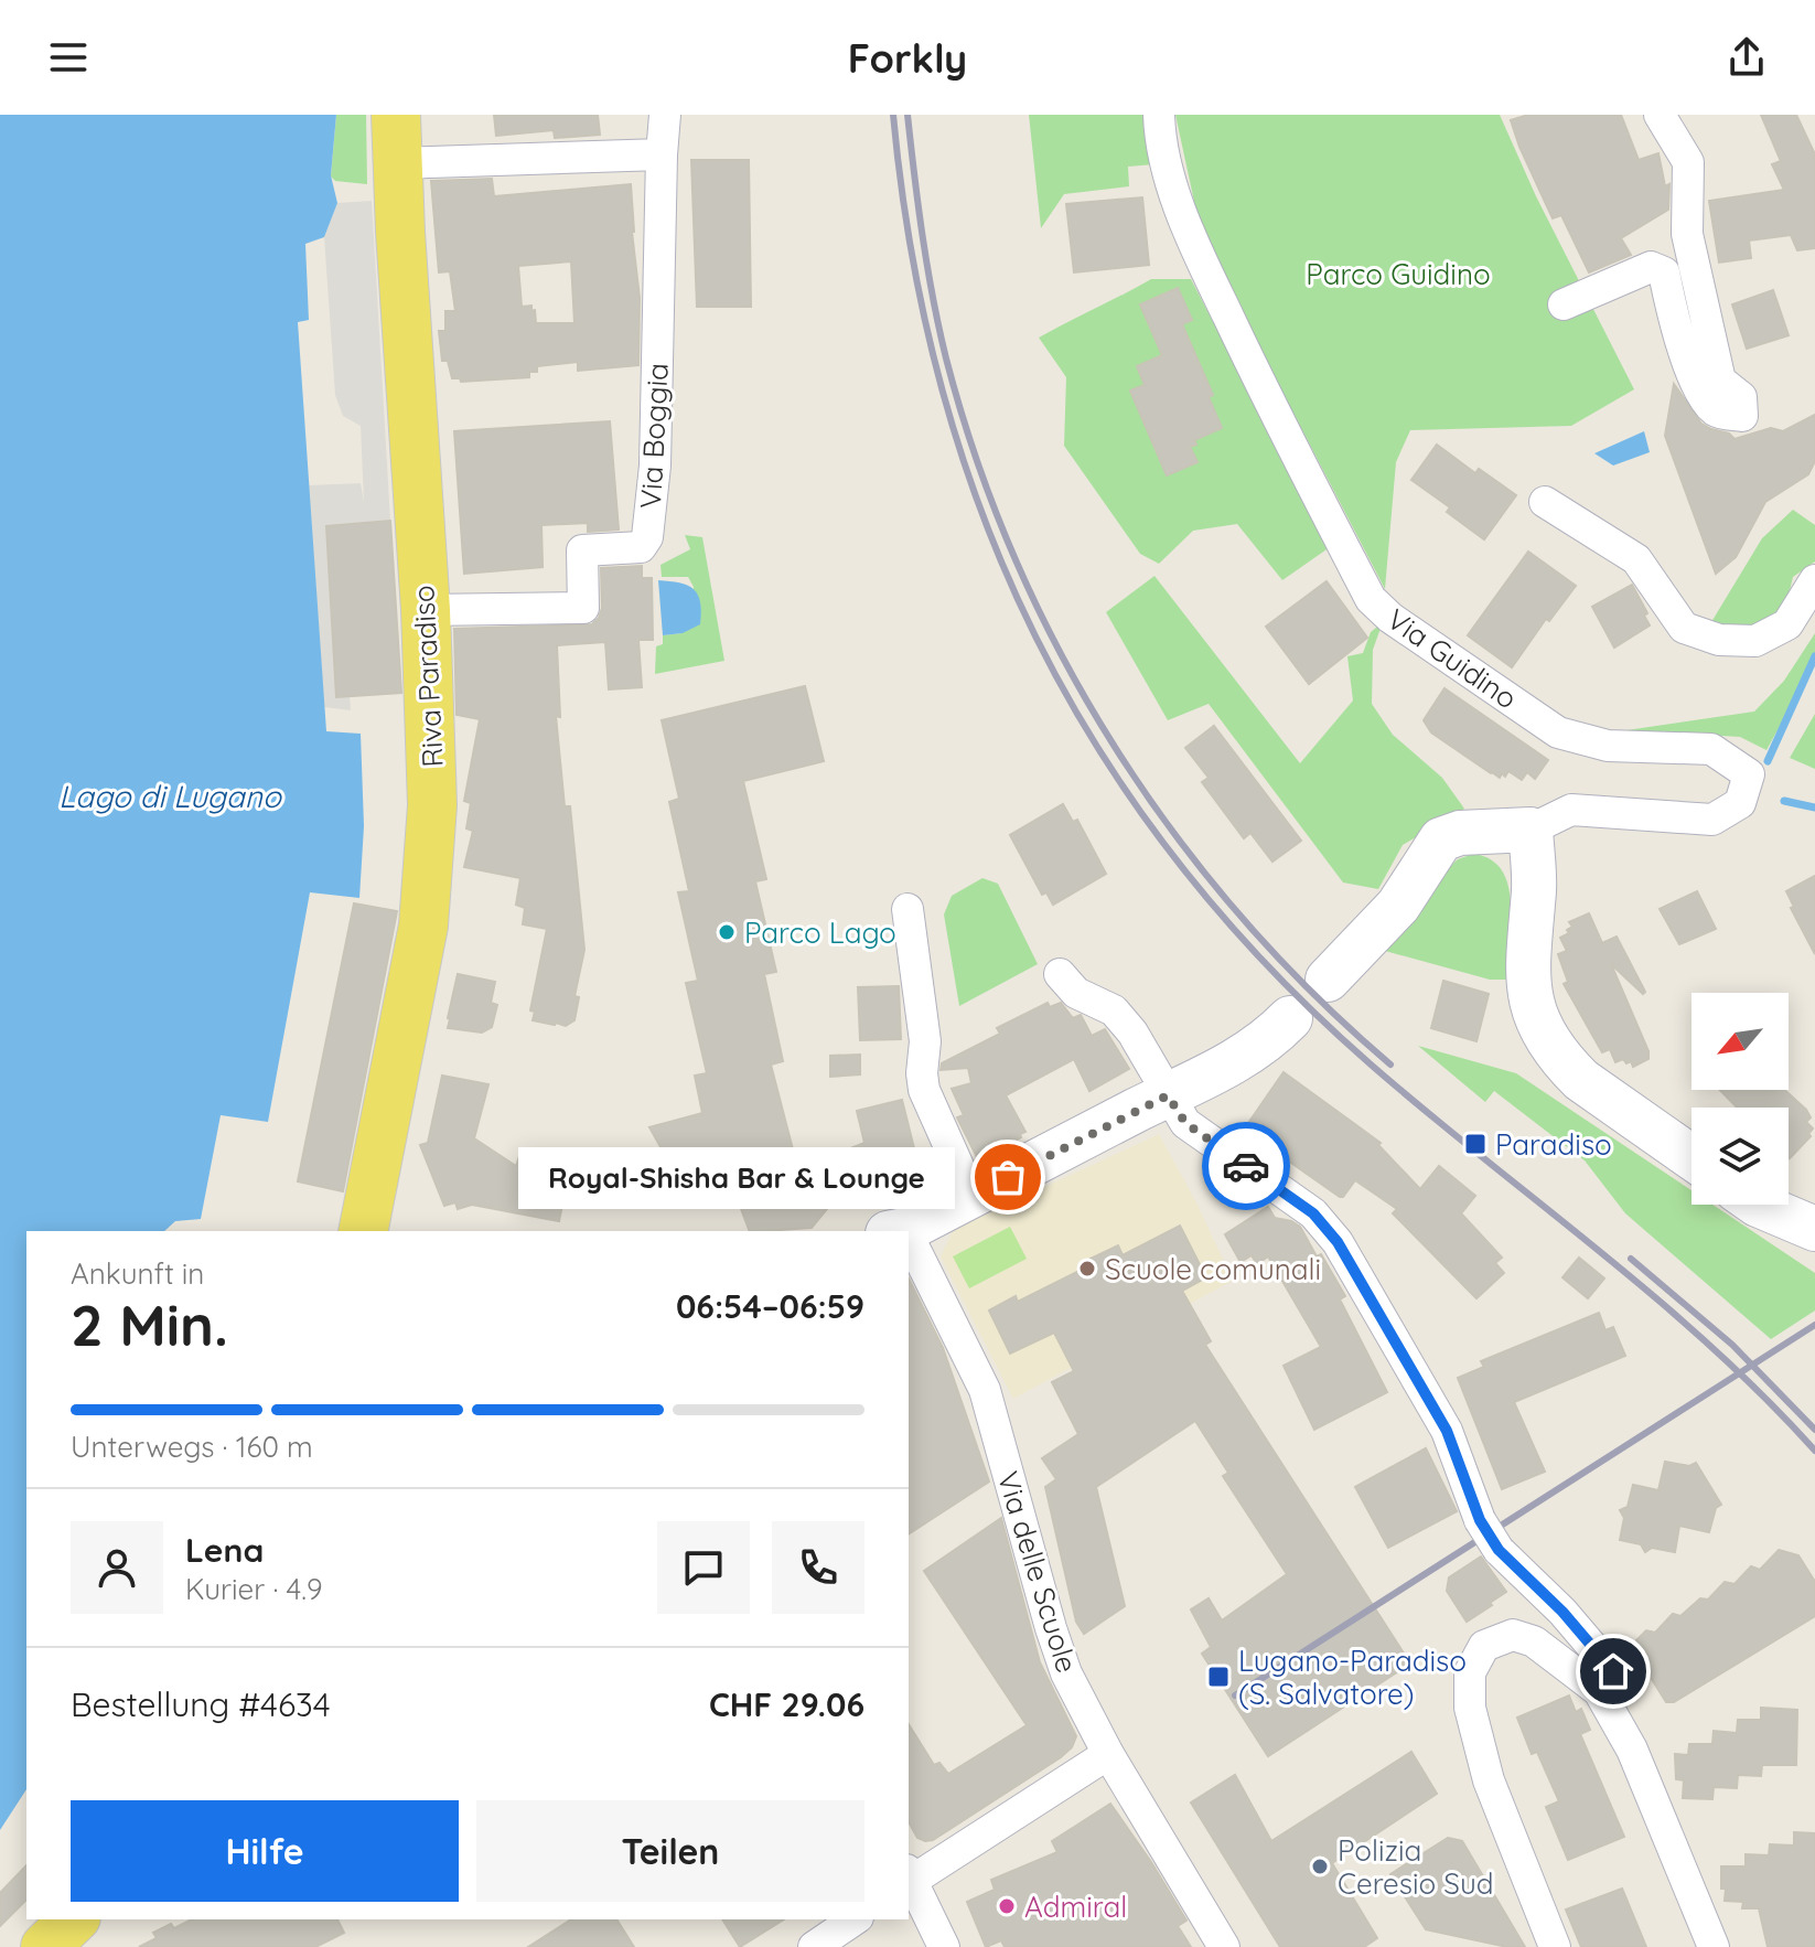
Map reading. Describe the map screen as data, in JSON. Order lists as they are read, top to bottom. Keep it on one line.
{"streets":{"main road":["Riva Paradiso"],"street":["Via Boggia","Via Guidino","Via delle Scuole"]},"crossings":[["Via Boggia","Riva Paradiso"]],"water":["Lago di Lugano"],"parks":["Parco Guidino"],"places":{"other":["Parco Lago","Royal-Shisha Bar & Lounge","Scuole comunali","Polizia Ceresio Sud","Admiral"],"transit":["Paradiso","Lugano-Paradiso (S. Salvatore)"]},"north":"bottom left","page":{"header":"Forkly","bubble":"Royal-Shisha Bar & Lounge","heading":["2 Min.","Ankunft in","06:54–06:59"],"panel":["Lena","Kurier · 4.9","Bestellung #4634","CHF 29.06"],"bar":"Unterwegs · 160 m","buttons":["Hilfe","Teilen"]}}
